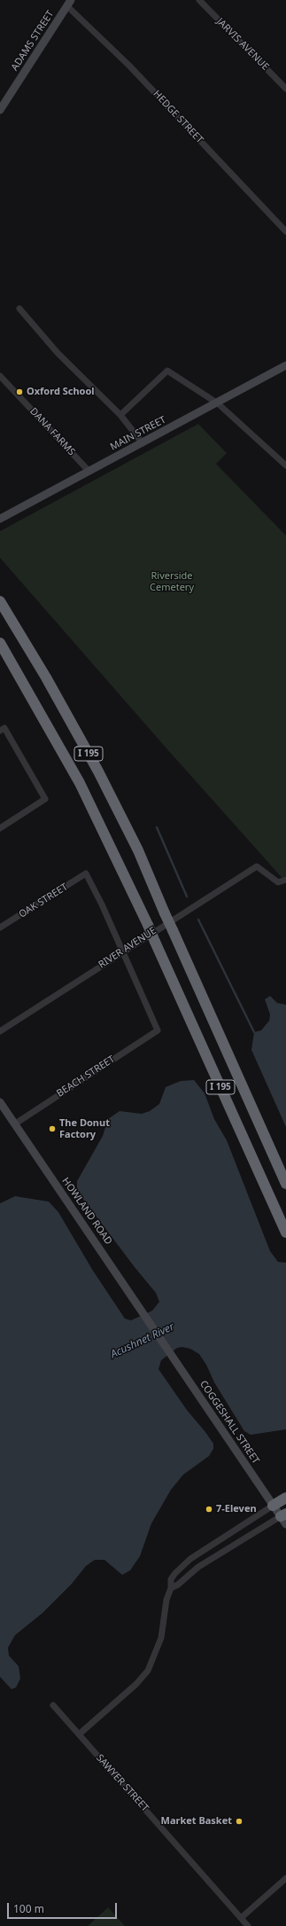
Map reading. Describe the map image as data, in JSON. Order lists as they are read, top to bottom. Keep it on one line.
{"streets":{"highway":["I 195"],"main road":["ADAMS STREET","MAIN STREET","HOWLAND ROAD","COGGESHALL STREET"],"street":["JARVIS AVENUE","HEDGE STREET","DANA FARMS","OAK STREET","RIVER AVENUE","BEACH STREET","SAWYER STREET"]},"crossings":[["ADAMS STREET","HEDGE STREET"],["DANA FARMS","MAIN STREET"],["OAK STREET","RIVER AVENUE"],["OAK STREET","BEACH STREET"],["RIVER AVENUE","BEACH STREET"],["BEACH STREET","HOWLAND ROAD"],["HOWLAND ROAD","COGGESHALL STREET"]],"water":["Acushnet River"],"parks":["Riverside Cemetery"],"places":["Oxford School","The Donut Factory","7-Eleven","Market Basket"],"scale_bar":"100 m"}
